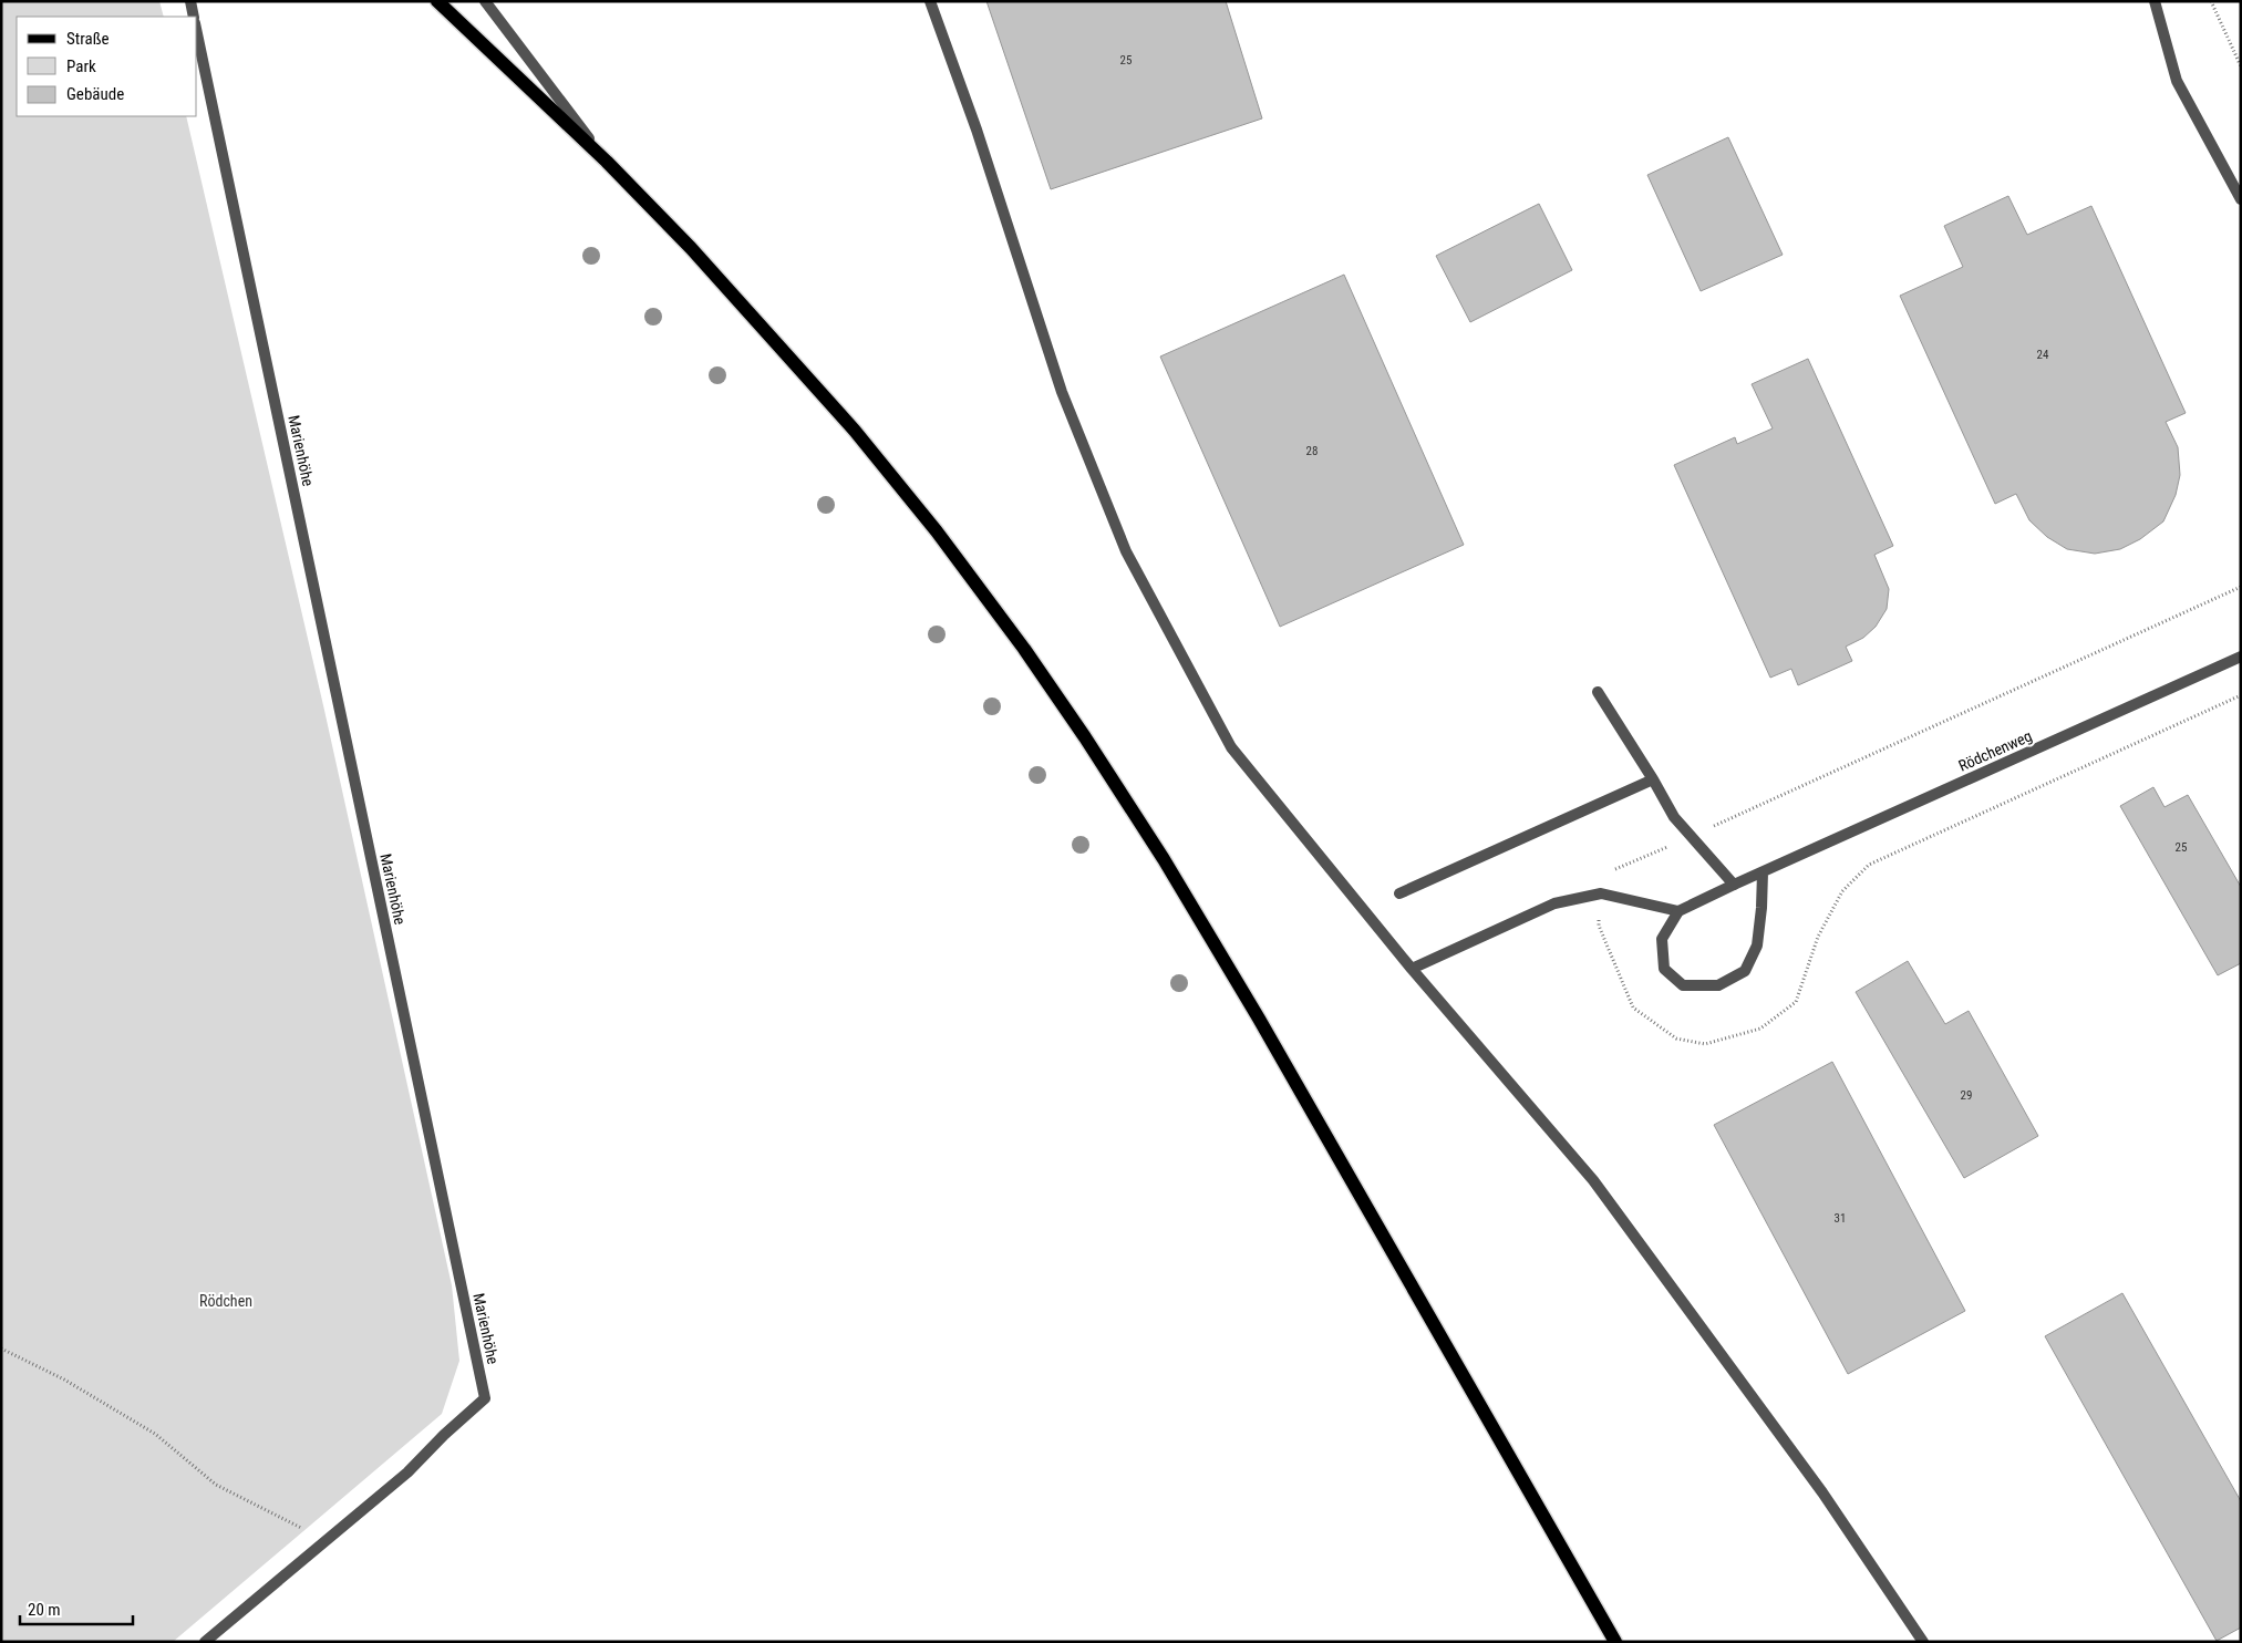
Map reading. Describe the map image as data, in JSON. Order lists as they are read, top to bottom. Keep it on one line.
{"streets":{"street":["Marienhöhe","Rödchenweg"]},"parks":["Rödchen"],"house_numbers":["25","24","28","25","29","31"],"legend":["Straße","Park","Gebäude"],"scale_bar":"20 m"}
